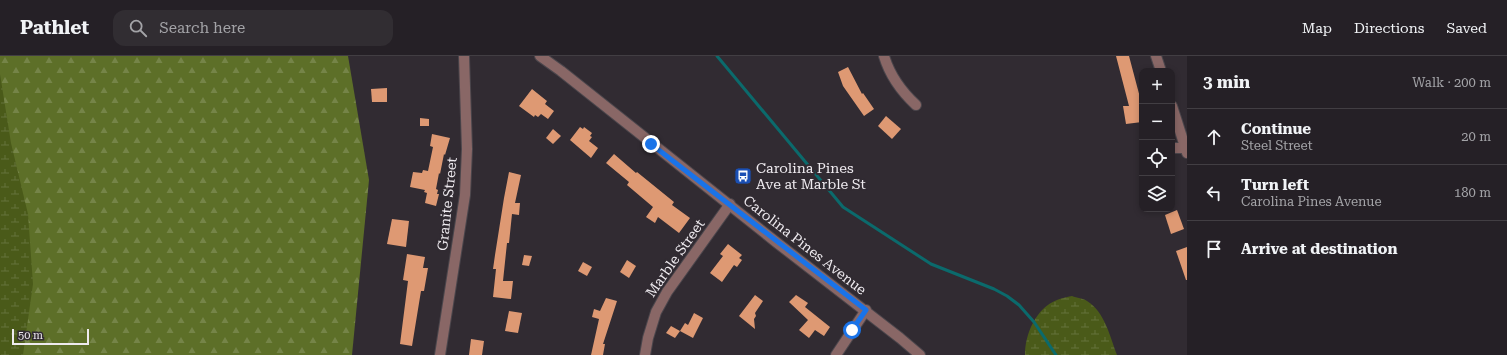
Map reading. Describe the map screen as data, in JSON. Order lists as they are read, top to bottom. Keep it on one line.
{"streets":{"street":["Granite Street","Carolina Pines Avenue","Marble Street"]},"crossings":[["Carolina Pines Avenue","Marble Street"]],"places":{"bus stop":["Carolina Pines Ave at Marble St"]},"scale_bar":"50 m","page":{"header":"Pathlet","search":"Search here","nav":["Map","Directions","Saved"],"heading":["3 min","Walk · 200 m"],"map_buttons":["+","−"],"list":[["Continue","Steel Street","20 m"],["Turn left","Carolina Pines Avenue","180 m"],"Arrive at destination"],"scale":"50 m"}}
